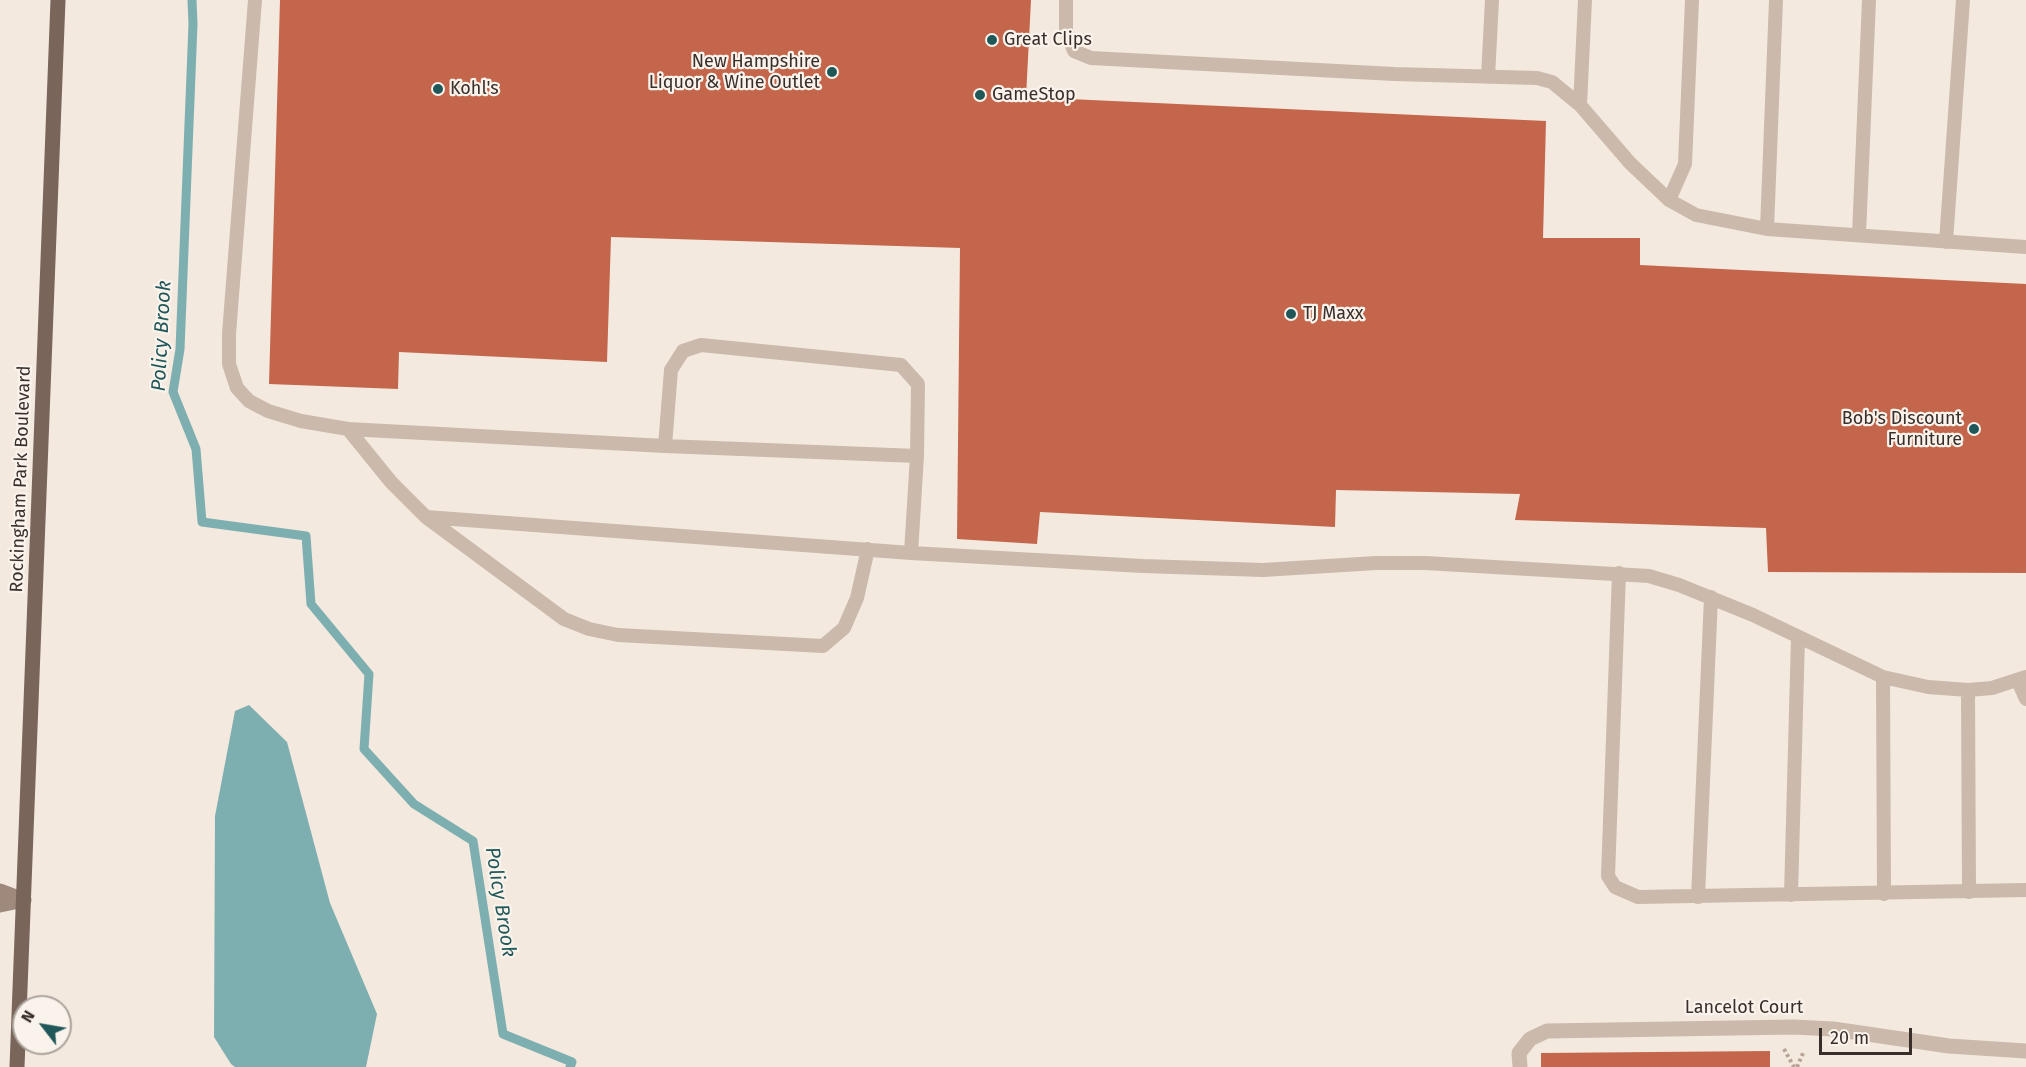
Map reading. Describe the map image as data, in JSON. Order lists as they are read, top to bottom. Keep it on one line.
{"streets":{"main road":["Rockingham Park Boulevard"],"street":["Lancelot Court"]},"water":["Policy Brook"],"places":["Great Clips","New Hampshire Liquor & Wine Outlet","Kohl's","GameStop","TJ Maxx","Bob's Discount Furniture"],"scale_bar":"20 m","north":"top left"}
